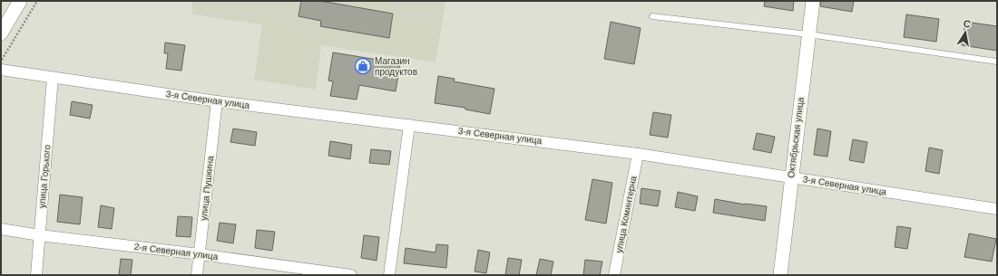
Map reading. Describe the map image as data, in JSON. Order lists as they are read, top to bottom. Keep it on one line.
{"streets":{"street":["3-я Северная улица","Октябрьская улица","улица Горького","улица Пушкина","улица Коминтерна","2-я Северная улица"]},"crossings":[["3-я Северная улица","Октябрьская улица"],["3-я Северная улица","улица Горького"],["3-я Северная улица","улица Пушкина"],["3-я Северная улица","улица Коминтерна"],["улица Горького","2-я Северная улица"],["улица Пушкина","2-я Северная улица"]],"places":{"shop":["Магазин продуктов"]},"north":"top"}
